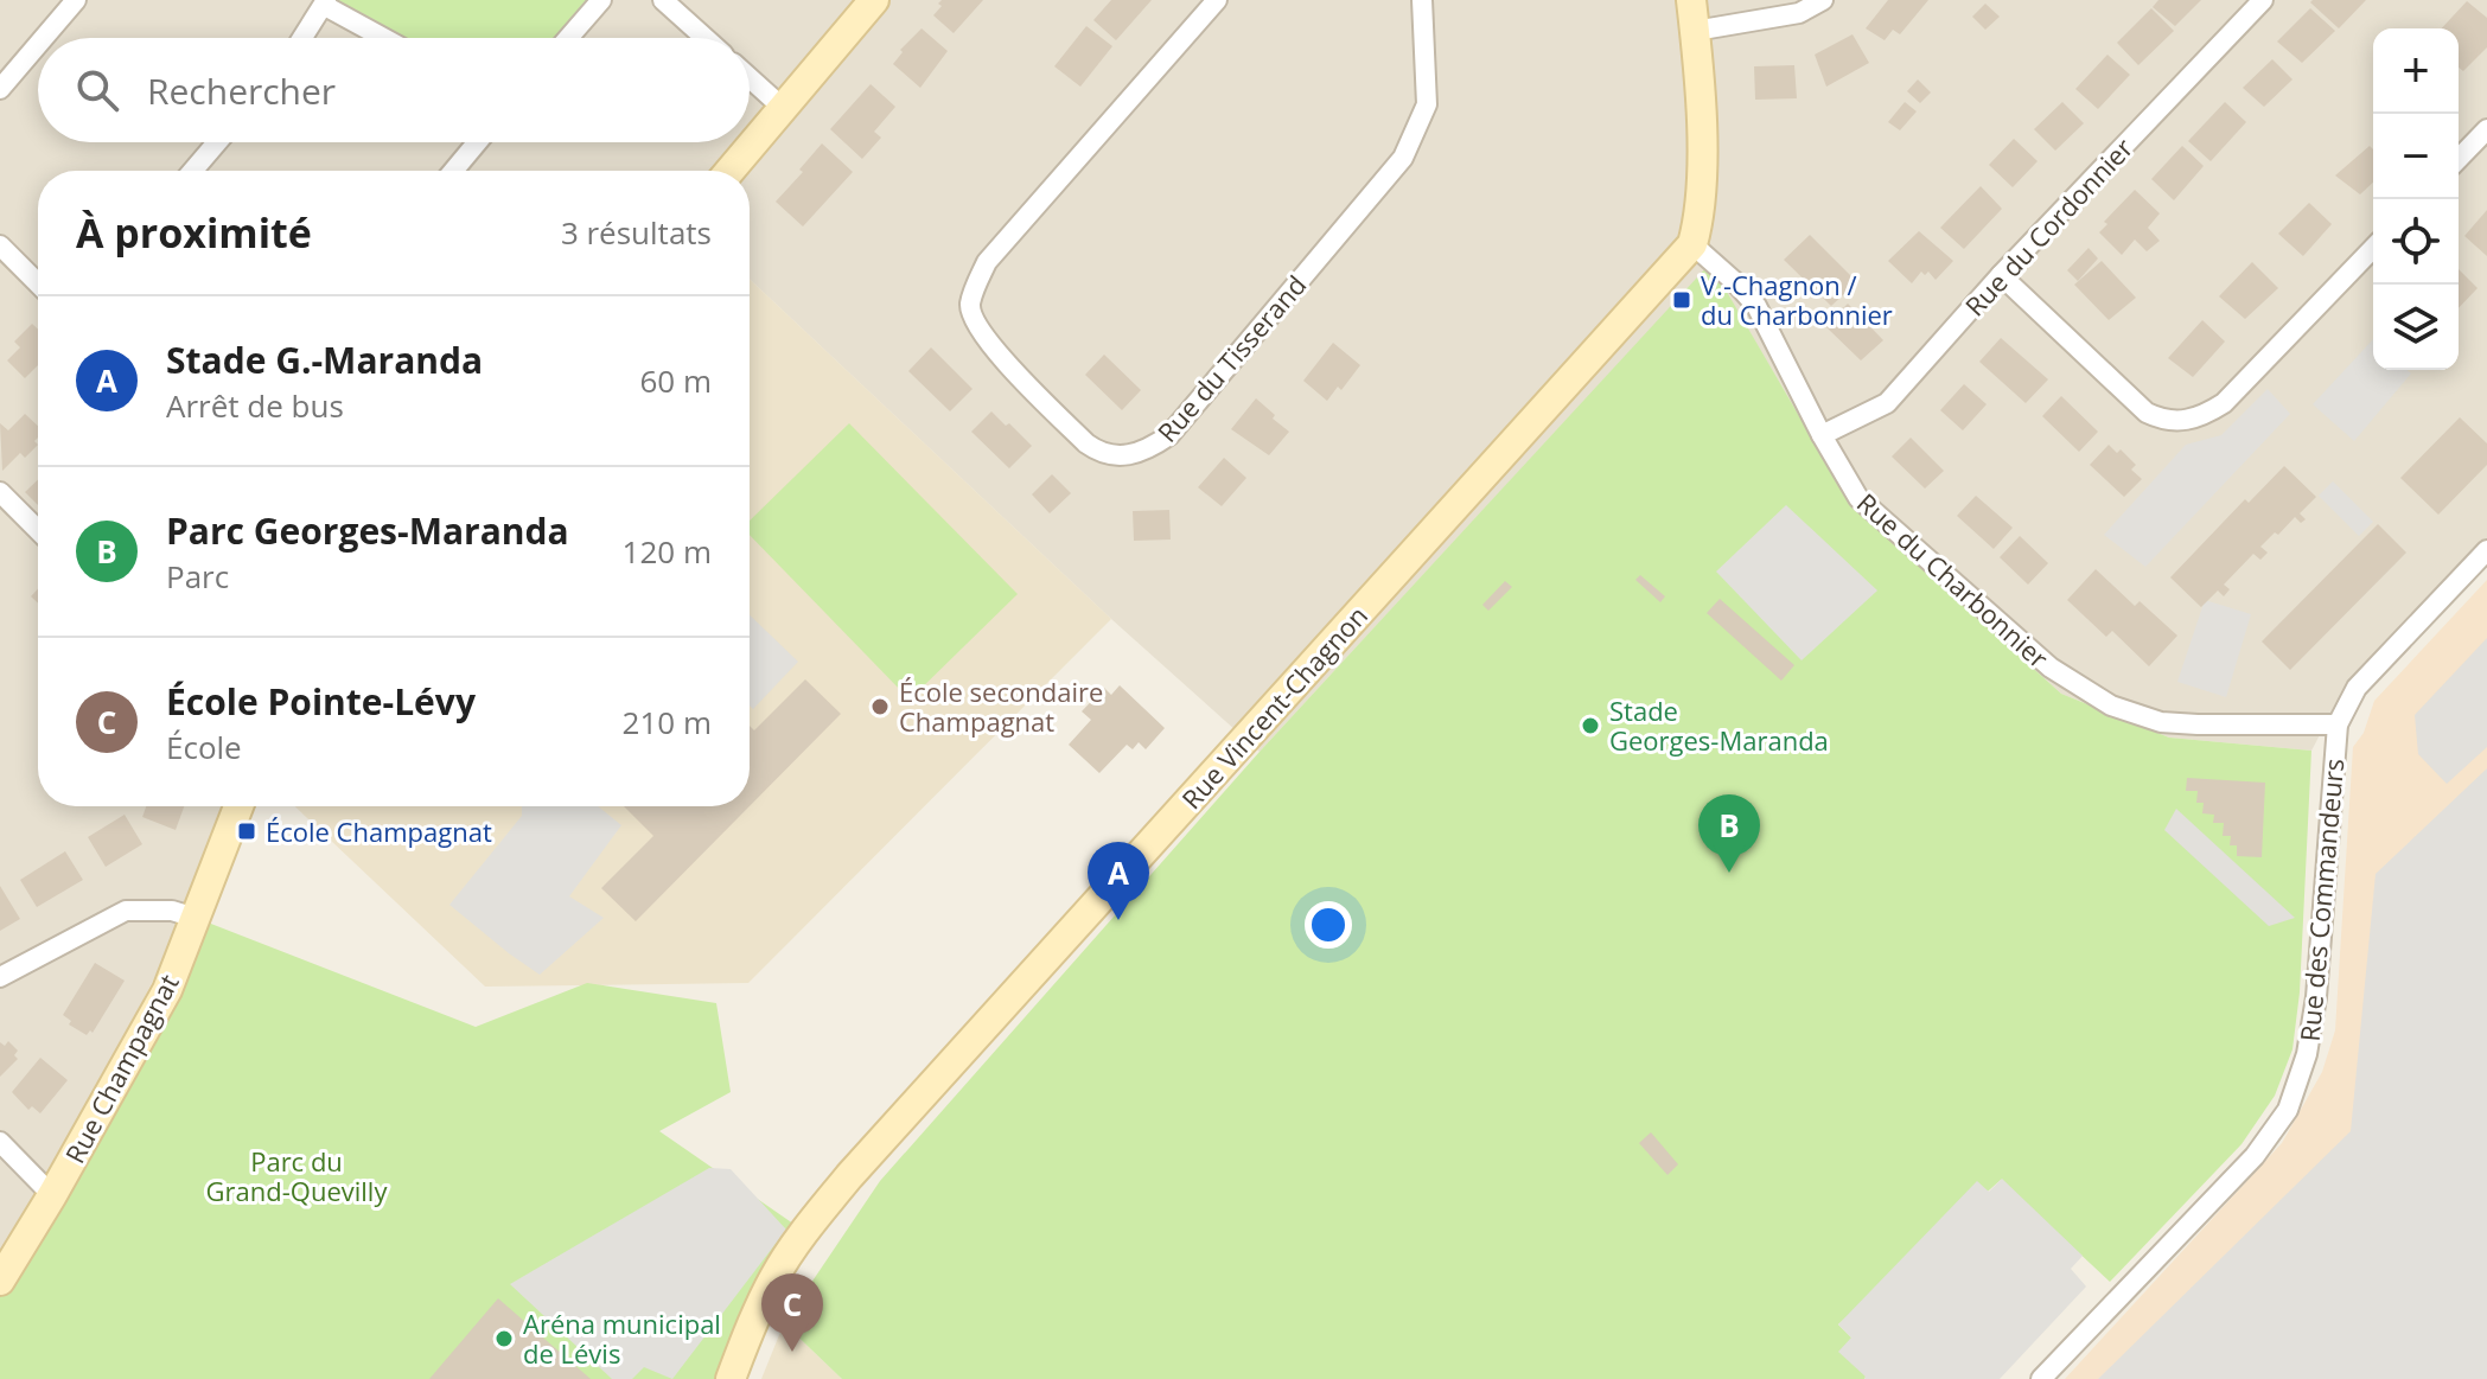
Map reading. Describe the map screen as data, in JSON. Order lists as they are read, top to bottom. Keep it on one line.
{"streets":{"street":["Rue du Cordonnier","Rue du Tisserand","Rue du Charbonnier","Rue Vincent-Chagnon","Rue des Commandeurs","Rue Champagnat"]},"crossings":[["Rue du Cordonnier","Rue du Charbonnier"],["Rue du Charbonnier","Rue Vincent-Chagnon"],["Rue du Charbonnier","Rue des Commandeurs"]],"parks":["Parc du Grand-Quevilly"],"places":{"transit":["V.-Chagnon / du Charbonnier","École Champagnat"],"other":["École secondaire Champagnat","Stade Georges-Maranda","Aréna municipal de Lévis"]},"page":{"map_buttons":["+","−"],"search":"Rechercher","heading":["À proximité","3 résultats"],"list":[{"mark":"A","name":"Stade G.-Maranda","note":"Arrêt de bus","value":"60 m"},{"mark":"B","name":"Parc Georges-Maranda","note":"Parc","value":"120 m"},{"mark":"C","name":"École Pointe-Lévy","note":"École","value":"210 m"}],"pins":["B","A","C"]}}
